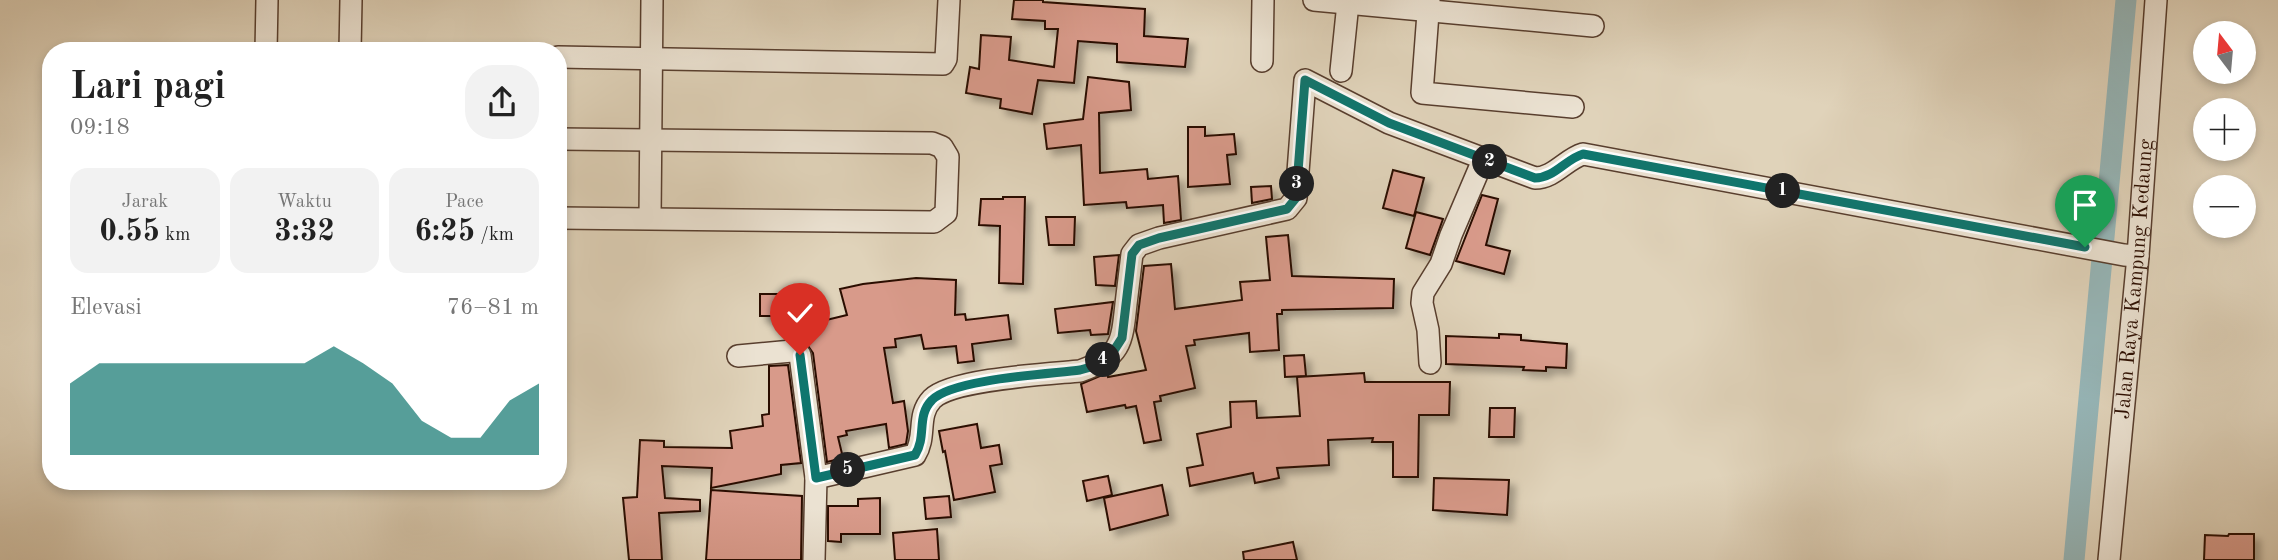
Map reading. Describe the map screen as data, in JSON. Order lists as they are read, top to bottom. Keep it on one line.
{"streets":{"street":["Jalan Raya Kampung Kedaung"]},"north":"top","page":{"map_buttons":["+","−"],"heading":["Lari pagi","09:18"],"pins":["2","3","1","4","5"],"stats":[["Jarak","0.55 km"],["Waktu","3:32"],["Pace","6:25 /km"]],"chart":["Elevasi","76–81 m"]}}
